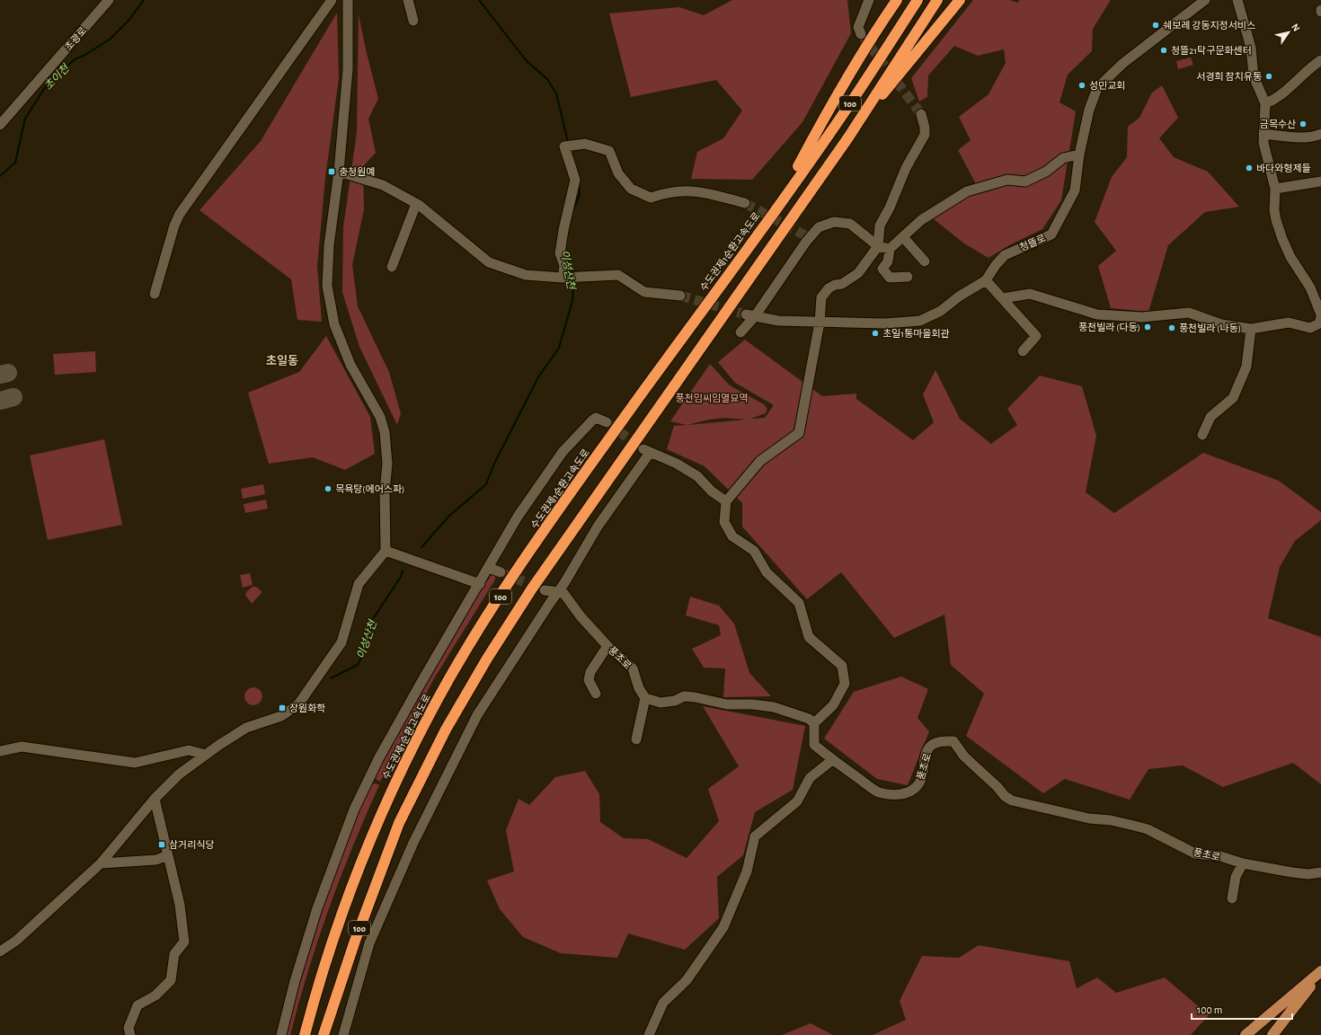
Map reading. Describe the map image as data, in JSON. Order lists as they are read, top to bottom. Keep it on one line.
{"streets":{"highway":["100","수도권제1순환고속도로"],"street":["초광로","청뜰로","풍초로"]},"districts":["초일동"],"water":["초이천","이성산천"],"parks":["풍천임씨임열묘역"],"places":{"other":["쉐보레 강동지정서비스","청뜰21탁구문화센터","서경희 참치유통","성민교회","금목수산","바다와형제들","풍천빌라 (다동)","풍천빌라 (나동)","초일1통마을회관","목욕탕(에어스파)"],"transit":["충청원예","장원화학","삼거리식당"]},"scale_bar":"100 m","north":"top right"}
